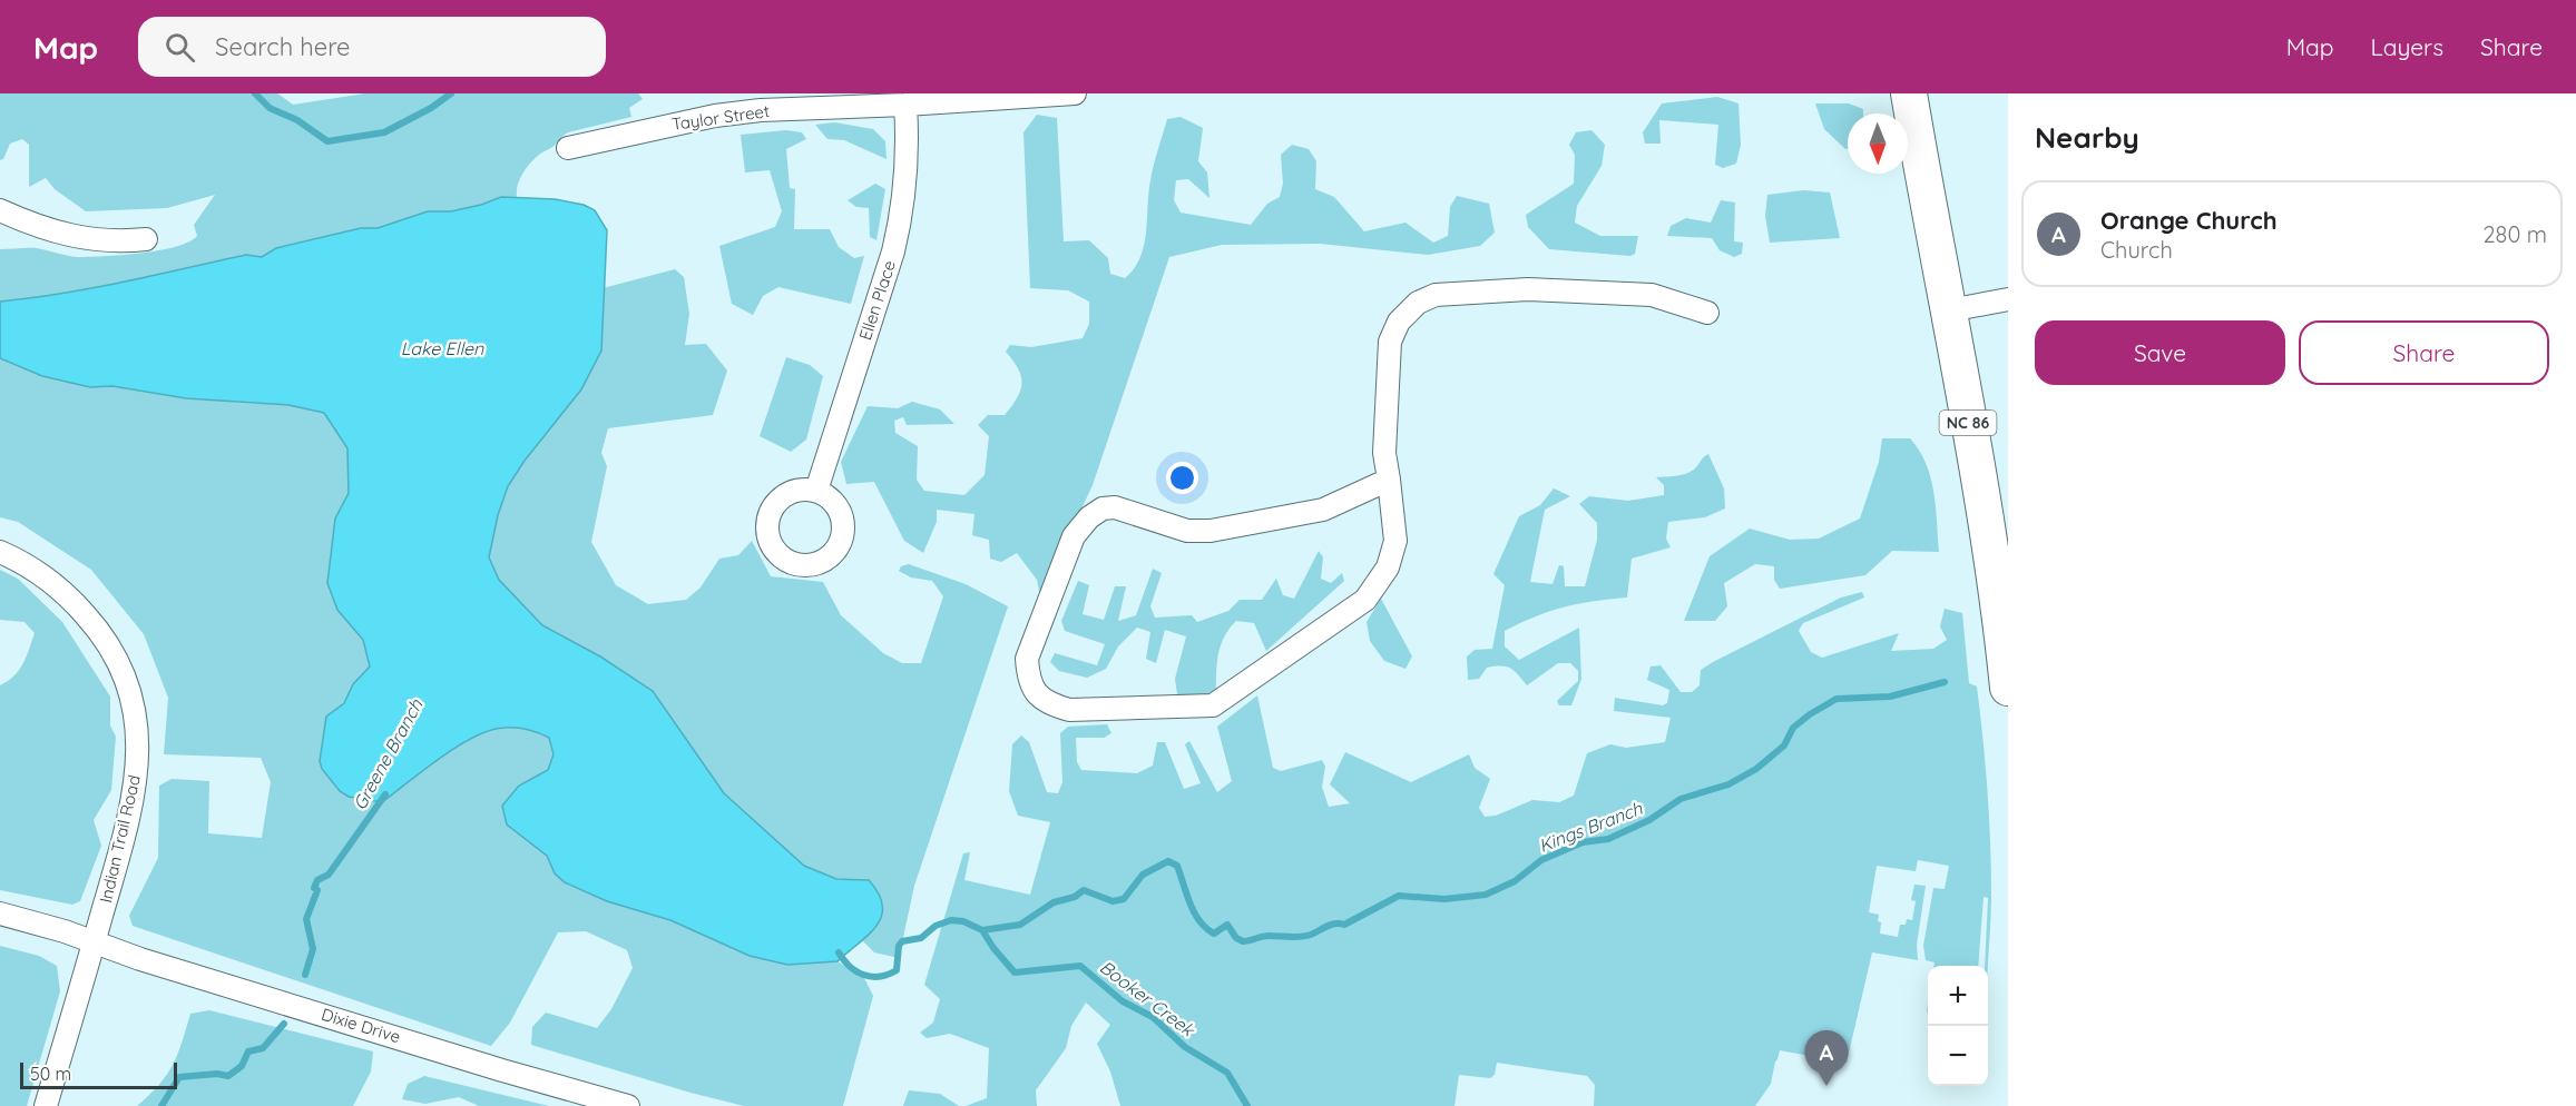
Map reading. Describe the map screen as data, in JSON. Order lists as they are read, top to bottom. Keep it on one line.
{"streets":{"main road":["NC 86"],"street":["Taylor Street","Ellen Place","Indian Trail Road","Dixie Drive"]},"crossings":[["Taylor Street","Ellen Place"],["Indian Trail Road","Dixie Drive"]],"water":["Lake Ellen","Greene Branch","Kings Branch","Booker Creek"],"scale_bar":"50 m","north":"bottom","page":{"header":"Map","search":"Search here","nav":["Map","Layers","Share"],"heading":"Nearby","list":[{"mark":"A","name":"Orange Church","note":"Church","value":"280 m"}],"buttons":["Save","Share"],"map_buttons":["+","−"],"pins":"A","scale":"50 m"}}
